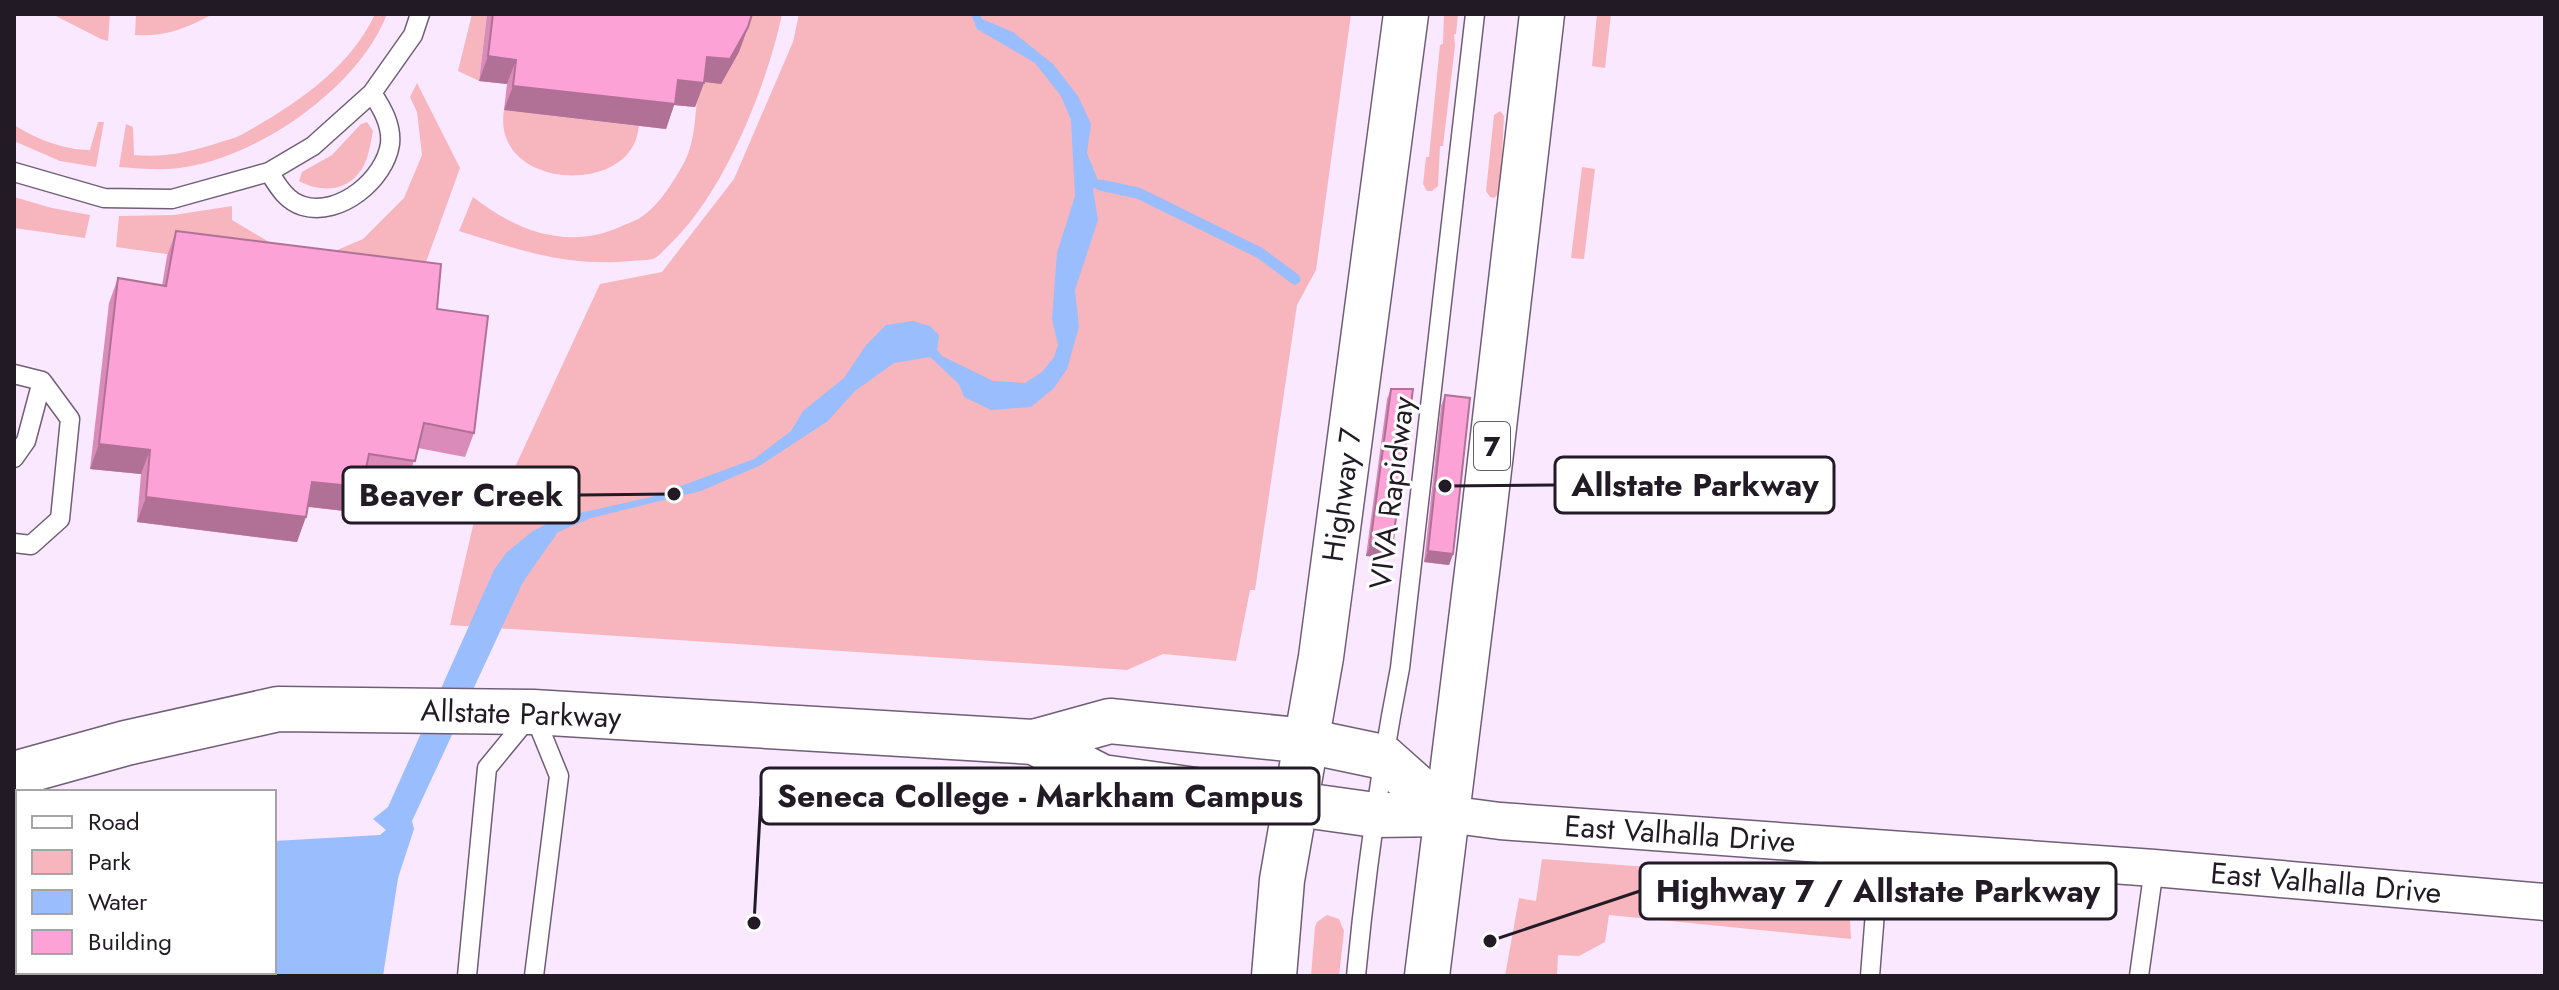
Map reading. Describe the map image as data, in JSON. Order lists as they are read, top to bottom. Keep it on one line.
{"streets":{"main road":["7","Highway 7","Allstate Parkway","East Valhalla Drive"],"lane":["VIVA Rapidway"]},"crossings":[["7","Allstate Parkway"],["7","East Valhalla Drive"],["VIVA Rapidway","Allstate Parkway"],["VIVA Rapidway","East Valhalla Drive"],["Highway 7","Allstate Parkway"],["Highway 7","East Valhalla Drive"],["Allstate Parkway","East Valhalla Drive"]],"places":["Allstate Parkway","Beaver Creek","Seneca College - Markham Campus","Highway 7 / Allstate Parkway"],"legend":["Road","Park","Water","Building"]}
